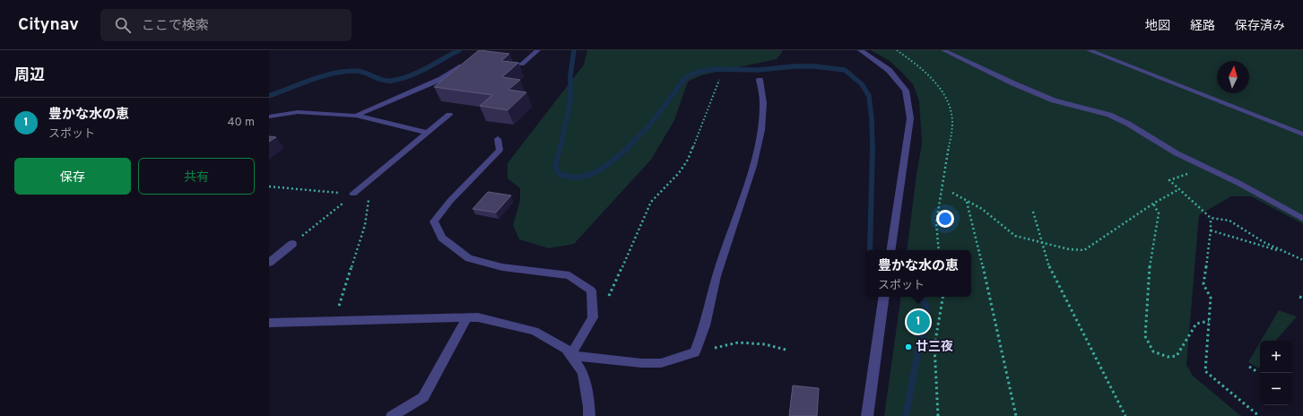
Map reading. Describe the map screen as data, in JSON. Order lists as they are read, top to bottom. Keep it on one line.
{"places":["廿三夜"],"north":"top","page":{"header":"Citynav","search":"ここで検索","nav":["地図","経路","保存済み"],"heading":"周辺","list":[{"mark":"1","name":"豊かな水の恵","note":"スポット","value":"40 m"}],"buttons":["保存","共有"],"popup":["豊かな水の恵","スポット"],"pins":"1","map_buttons":["+","−"]}}
